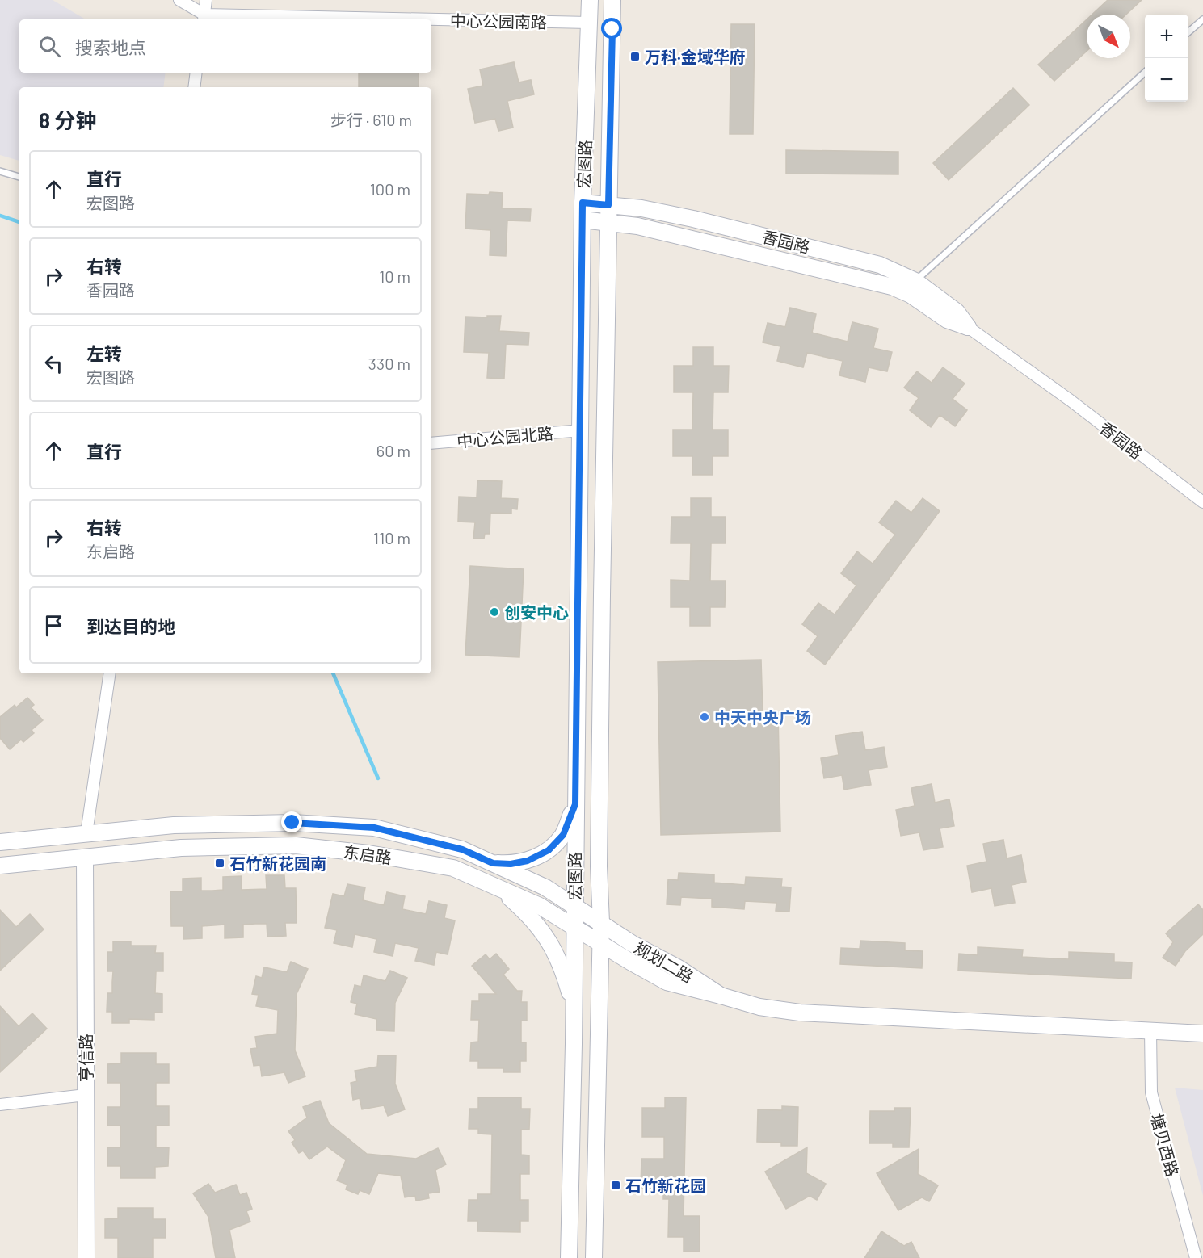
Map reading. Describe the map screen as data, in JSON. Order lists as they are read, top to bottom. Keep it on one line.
{"streets":{"main road":["宏图路","香园路","东启路","规划二路","亨信路"],"street":["中心公园南路","中心公园北路","塘贝西路"]},"crossings":[["中心公园南路","宏图路"],["宏图路","香园路"],["宏图路","中心公园北路"],["宏图路","东启路"],["宏图路","规划二路"],["东启路","规划二路"],["东启路","亨信路"]],"places":{"transit":["万科·金域华府","石竹新花园南","石竹新花园"],"other":["创安中心","中天中央广场"]},"north":"bottom right","page":{"map_buttons":["+","−"],"search":"搜索地点","heading":["8 分钟","步行 · 610 m"],"list":[["直行","宏图路","100 m"],["右转","香园路","10 m"],["左转","宏图路","330 m"],["直行","60 m"],["右转","东启路","110 m"],"到达目的地"]}}
